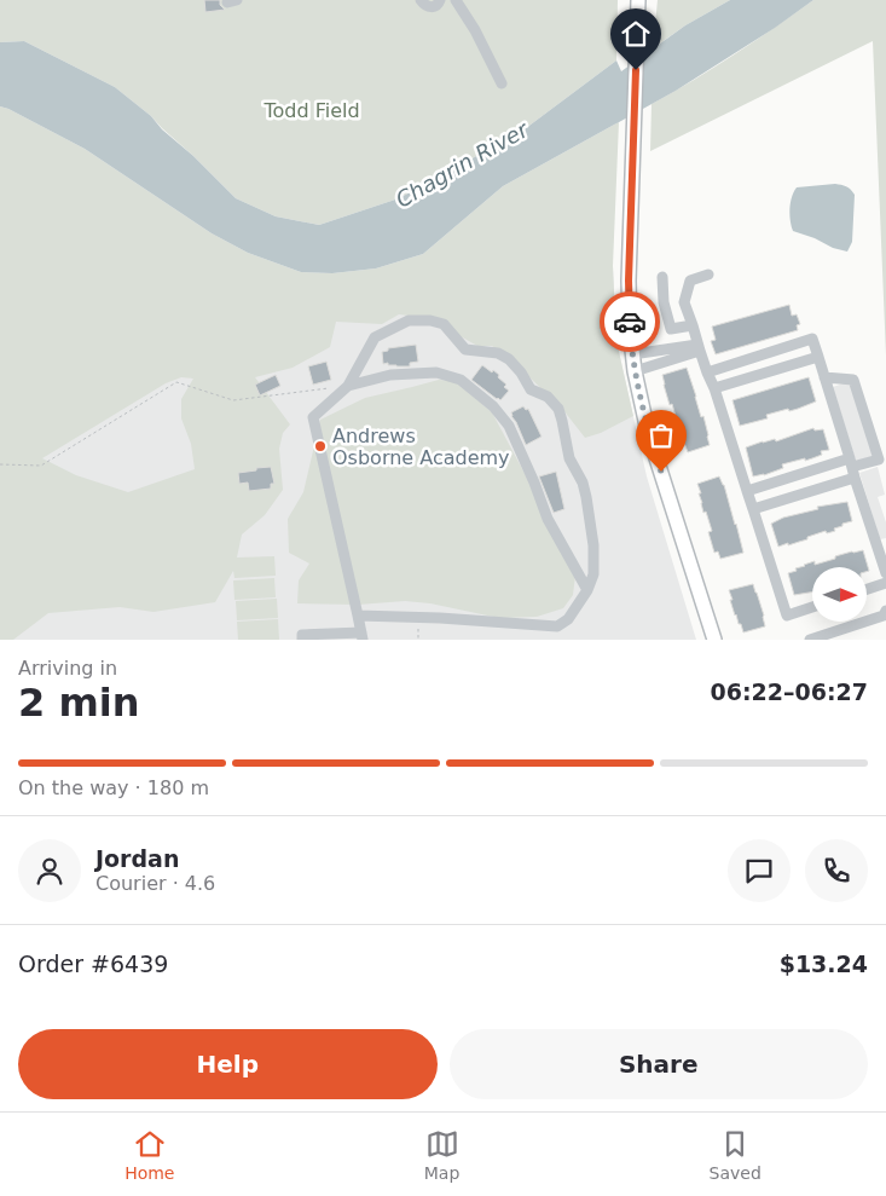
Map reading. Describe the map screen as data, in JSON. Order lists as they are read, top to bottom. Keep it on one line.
{"water":["Chagrin River"],"parks":["Todd Field"],"places":["Andrews Osborne Academy"],"north":"right","page":{"heading":["2 min","Arriving in","06:22–06:27"],"panel":["Jordan","Courier · 4.6","Order #6439","$13.24"],"bar":"On the way · 180 m","buttons":["Help","Share"],"tabs":["Home","Map","Saved"]}}
